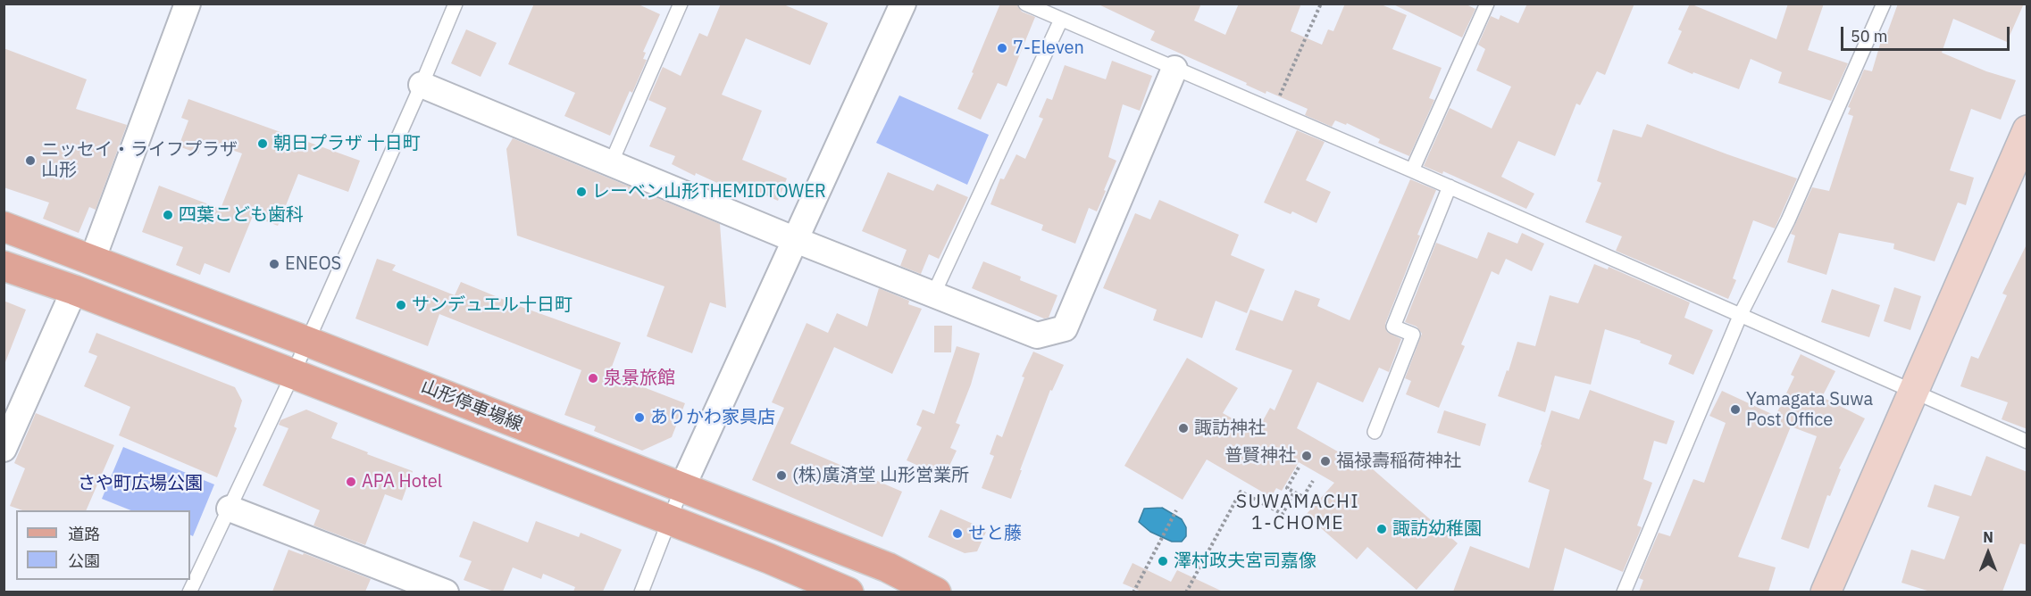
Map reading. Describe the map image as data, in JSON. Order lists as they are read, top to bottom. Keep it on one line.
{"streets":{"main road":["山形停車場線"]},"districts":["SUWAMACHI 1-CHOME"],"parks":["さや町広場公園"],"places":["7-Eleven","朝日プラザ 十日町","ニッセイ・ライフプラザ 山形","レーベン山形THEMIDTOWER","四葉こども歯科","ENEOS","サンデュエル十日町","泉景旅館","Yamagata Suwa Post Office","ありかわ家具店","諏訪神社","普賢神社","福禄壽稲荷神社","(株)廣済堂 山形営業所","APA Hotel","諏訪幼稚園","せと藤","澤村政夫宮司嘉像"],"legend":["道路","公園"],"scale_bar":"50 m","north":"top"}
